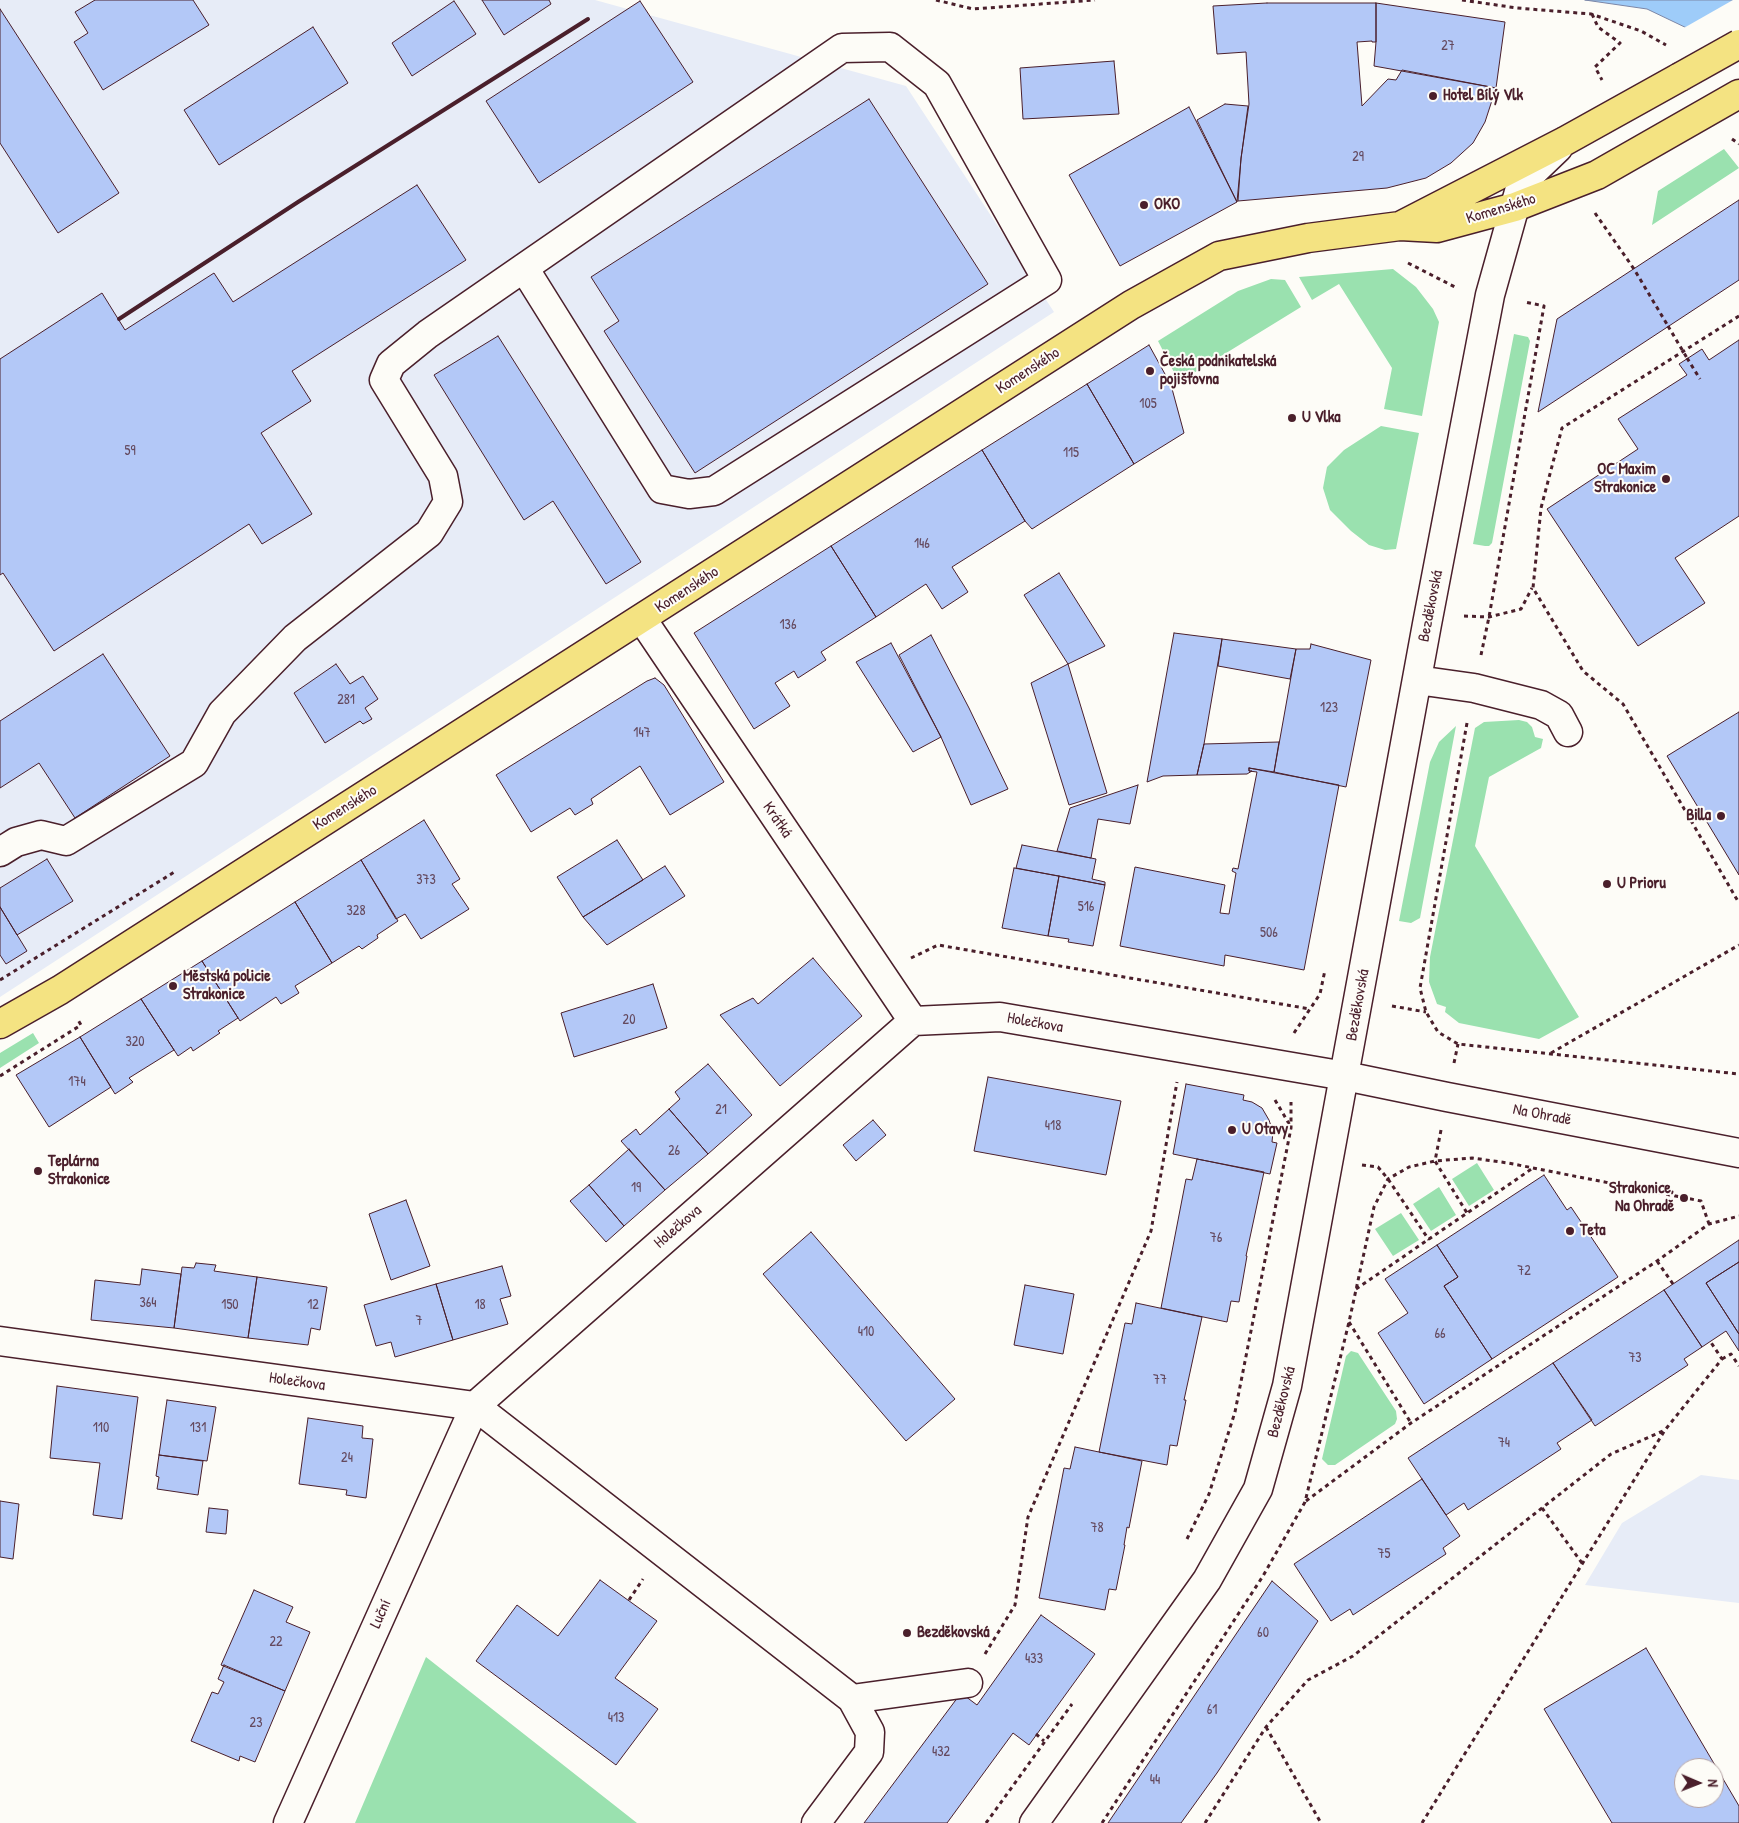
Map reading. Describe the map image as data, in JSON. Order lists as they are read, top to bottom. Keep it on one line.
{"streets":{"main road":["Komenského"],"street":["Bezděkovská","Krátká","Holečkova","Na Ohradě","Luční"]},"crossings":[["Komenského","Bezděkovská"],["Komenského","Krátká"],["Bezděkovská","Holečkova"],["Bezděkovská","Na Ohradě"],["Krátká","Holečkova"],["Holečkova","Na Ohradě"],["Holečkova","Luční"]],"places":["Hotel Bílý Vlk","OKO","Česká podnikatelská pojišťovna","U Vlka","OC Maxim Strakonice","Billa","U Prioru","Městská policie Strakonice","U Otavy","Teplárna Strakonice","Strakonice, Na Ohradě","Teta","Bezděkovská"],"house_numbers":["27","29","105","59","115","146","136","281","123","147","373","516","328","506","20","320","174","21","418","26","19","76","72","364","150","12","18","7","410","66","73","77","110","131","74","24","78","75","60","22","433","61","413","23","432","44"],"north":"right"}
